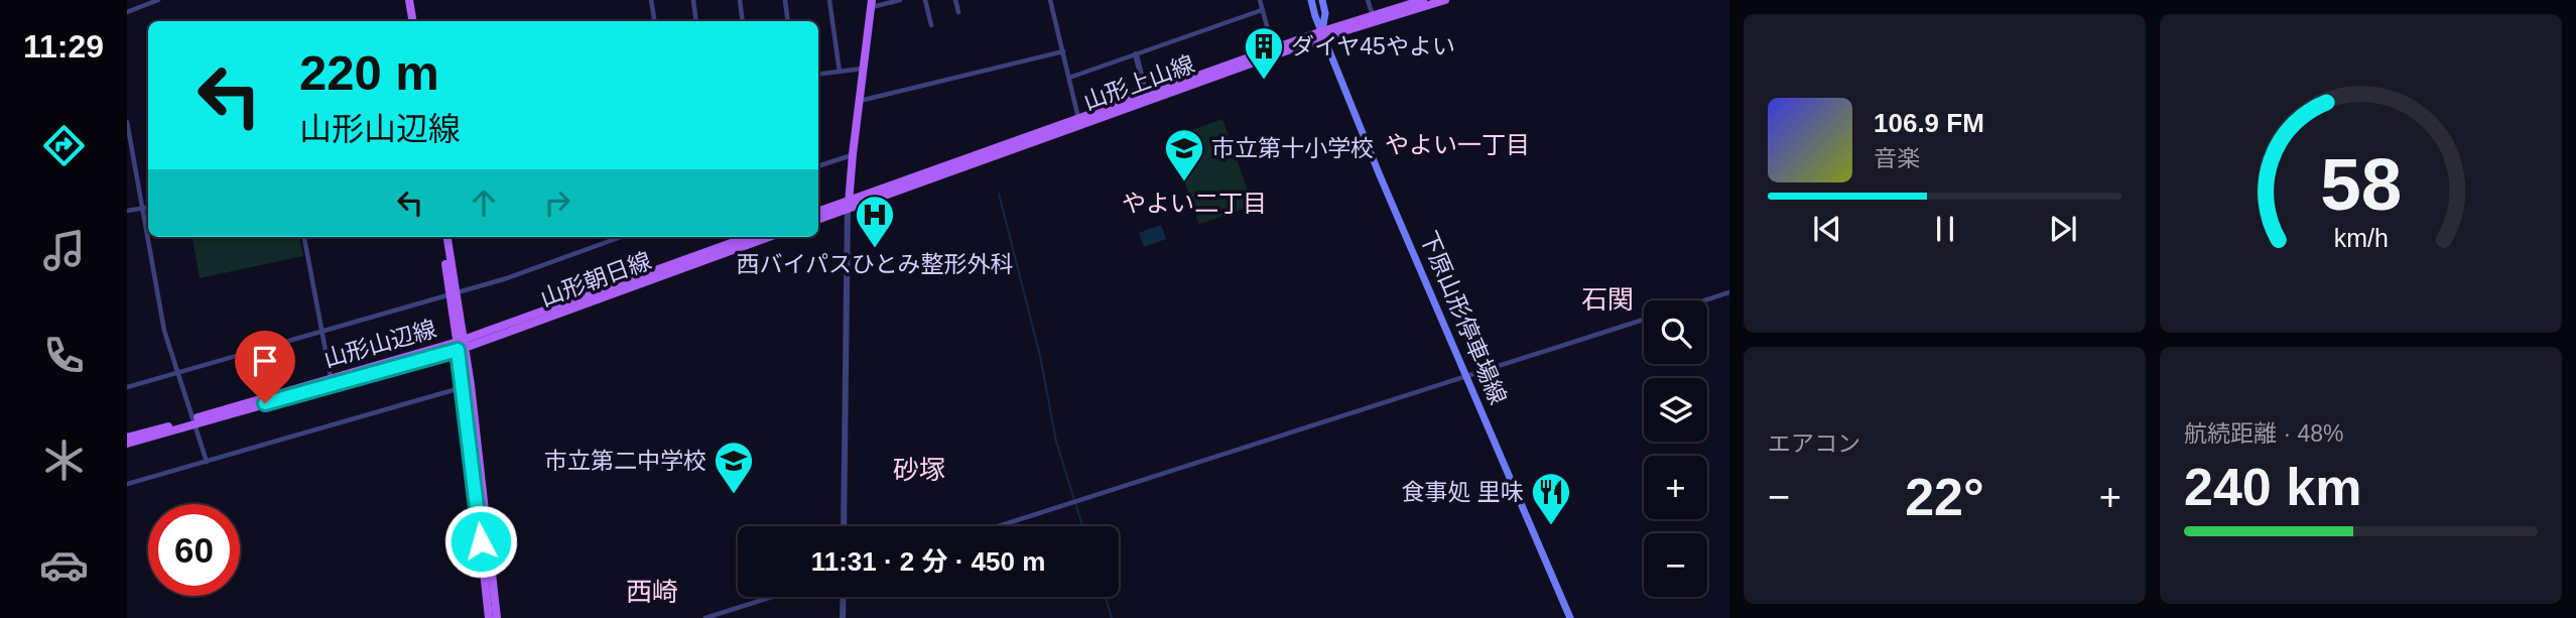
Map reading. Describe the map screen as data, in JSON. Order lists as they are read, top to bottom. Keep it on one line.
{"streets":{"main road":["山形上山線","山形朝日線","下原山形停車場線","山形山辺線"]},"crossings":[["山形上山線","下原山形停車場線"],["山形朝日線","山形山辺線"]],"districts":["やよい一丁目","やよい二丁目","石関","砂塚","西崎"],"places":{"building":["ダイヤ45やよい"],"school or university":["市立第十小学校","市立第二中学校"],"hospital":["西バイパスひとみ整形外科"],"restaurant":["食事処 里味"]},"page":{"tabs":"11:29","turn":["220 m","山形山辺線"],"song":["106.9 FM","音楽"],"map_buttons":["+","−"],"tile":["エアコン",["航続距離 · 48%","240 km"]],"heat":["−","22°","+"],"limit":"60","trip":"11:31 · 2 分 · 450 m","gauge":["58","km/h"]}}
